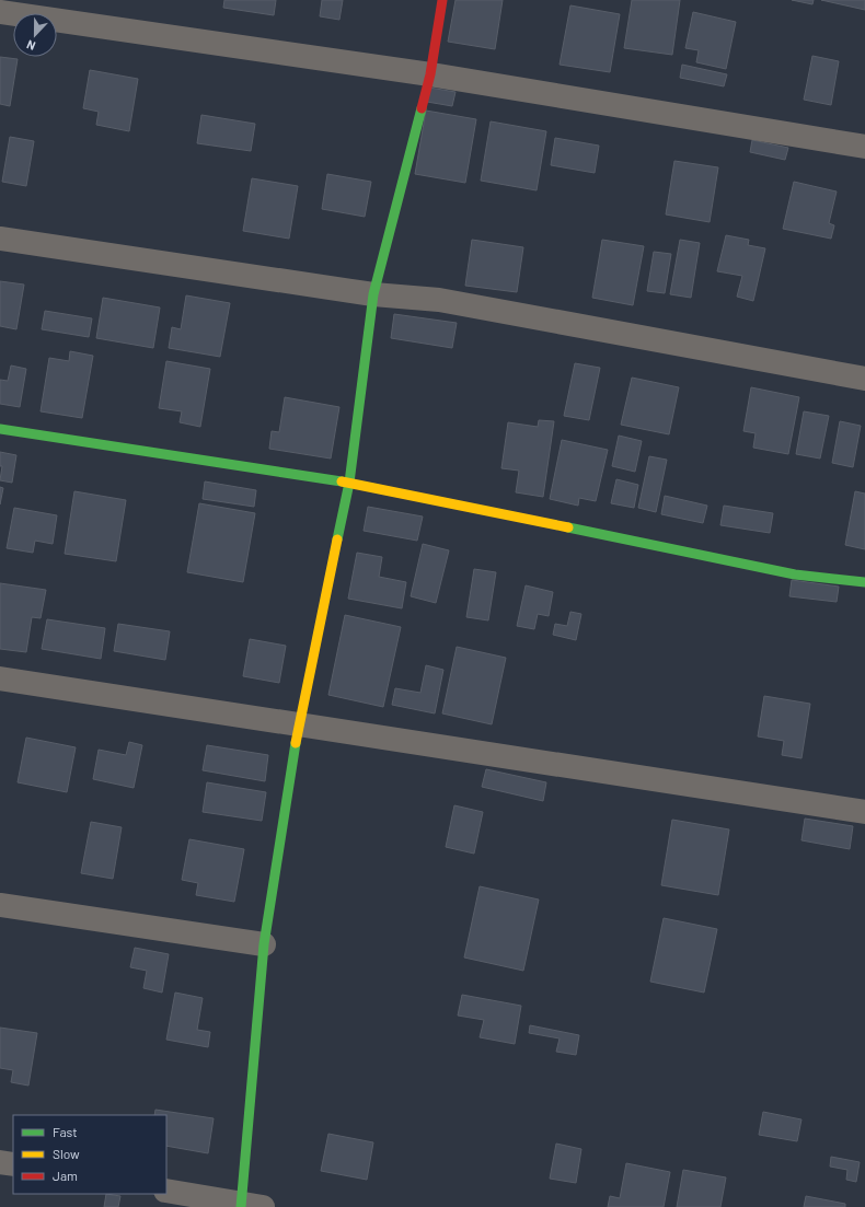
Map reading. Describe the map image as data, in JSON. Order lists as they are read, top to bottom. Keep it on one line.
{"legend":["Fast","Slow","Jam"],"north":"bottom"}
